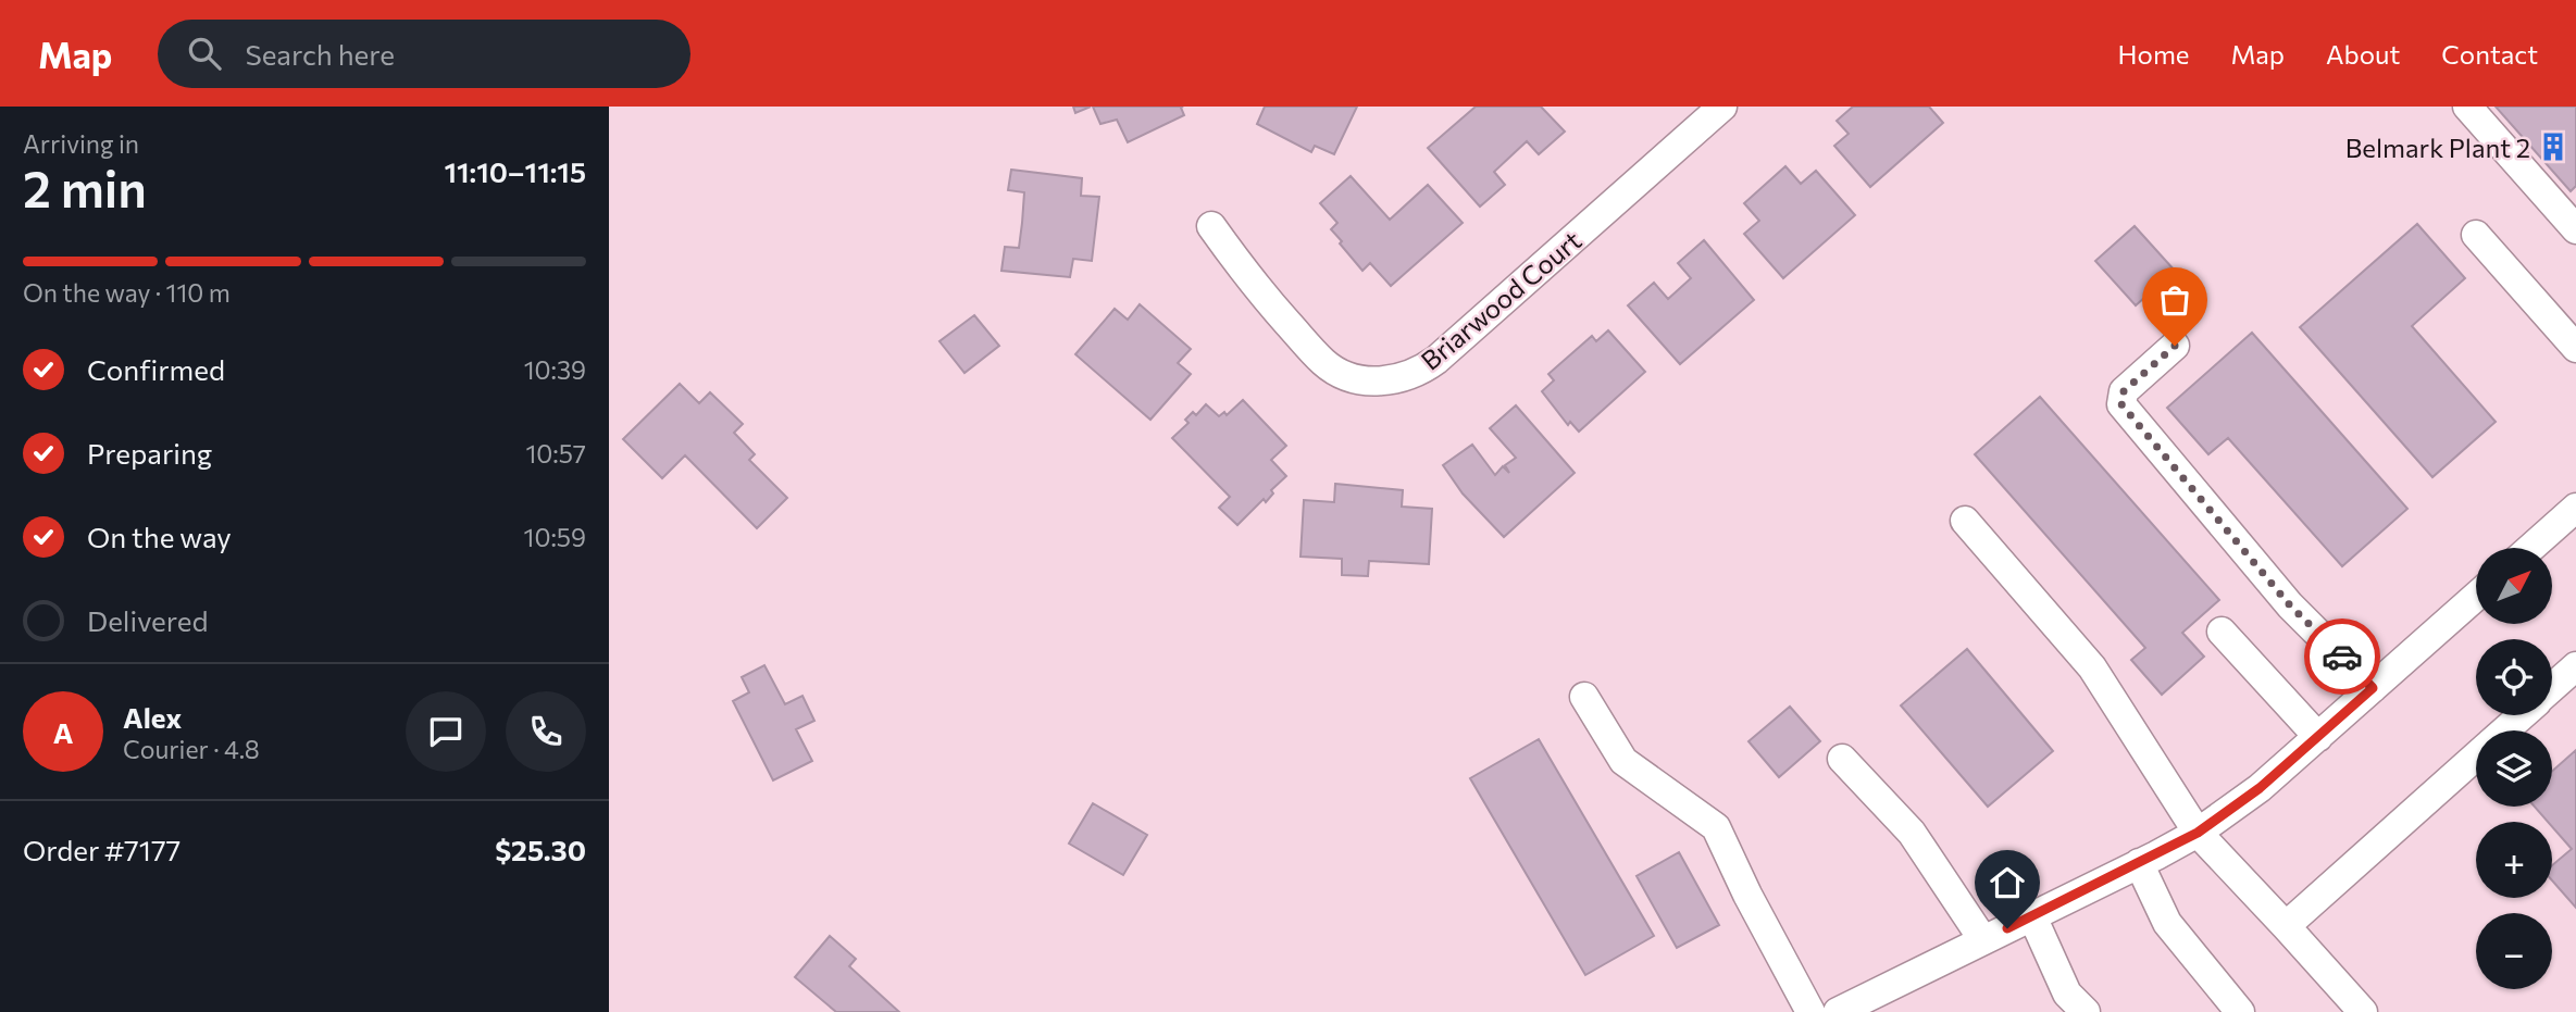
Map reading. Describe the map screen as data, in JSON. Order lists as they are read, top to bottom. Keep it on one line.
{"streets":{"street":["Briarwood Court"]},"places":{"building":["Belmark Plant 2"]},"north":"top right","page":{"header":"Map","search":"Search here","nav":["Home","Map","About","Contact"],"heading":["2 min","Arriving in","11:10–11:15"],"panel":["Alex","Courier · 4.8","Order #7177","$25.30"],"bar":"On the way · 110 m","list":[["Confirmed","10:39"],["Preparing","10:57"],["On the way","10:59"],"Delivered"],"map_buttons":["+","−"],"round":"A"}}
